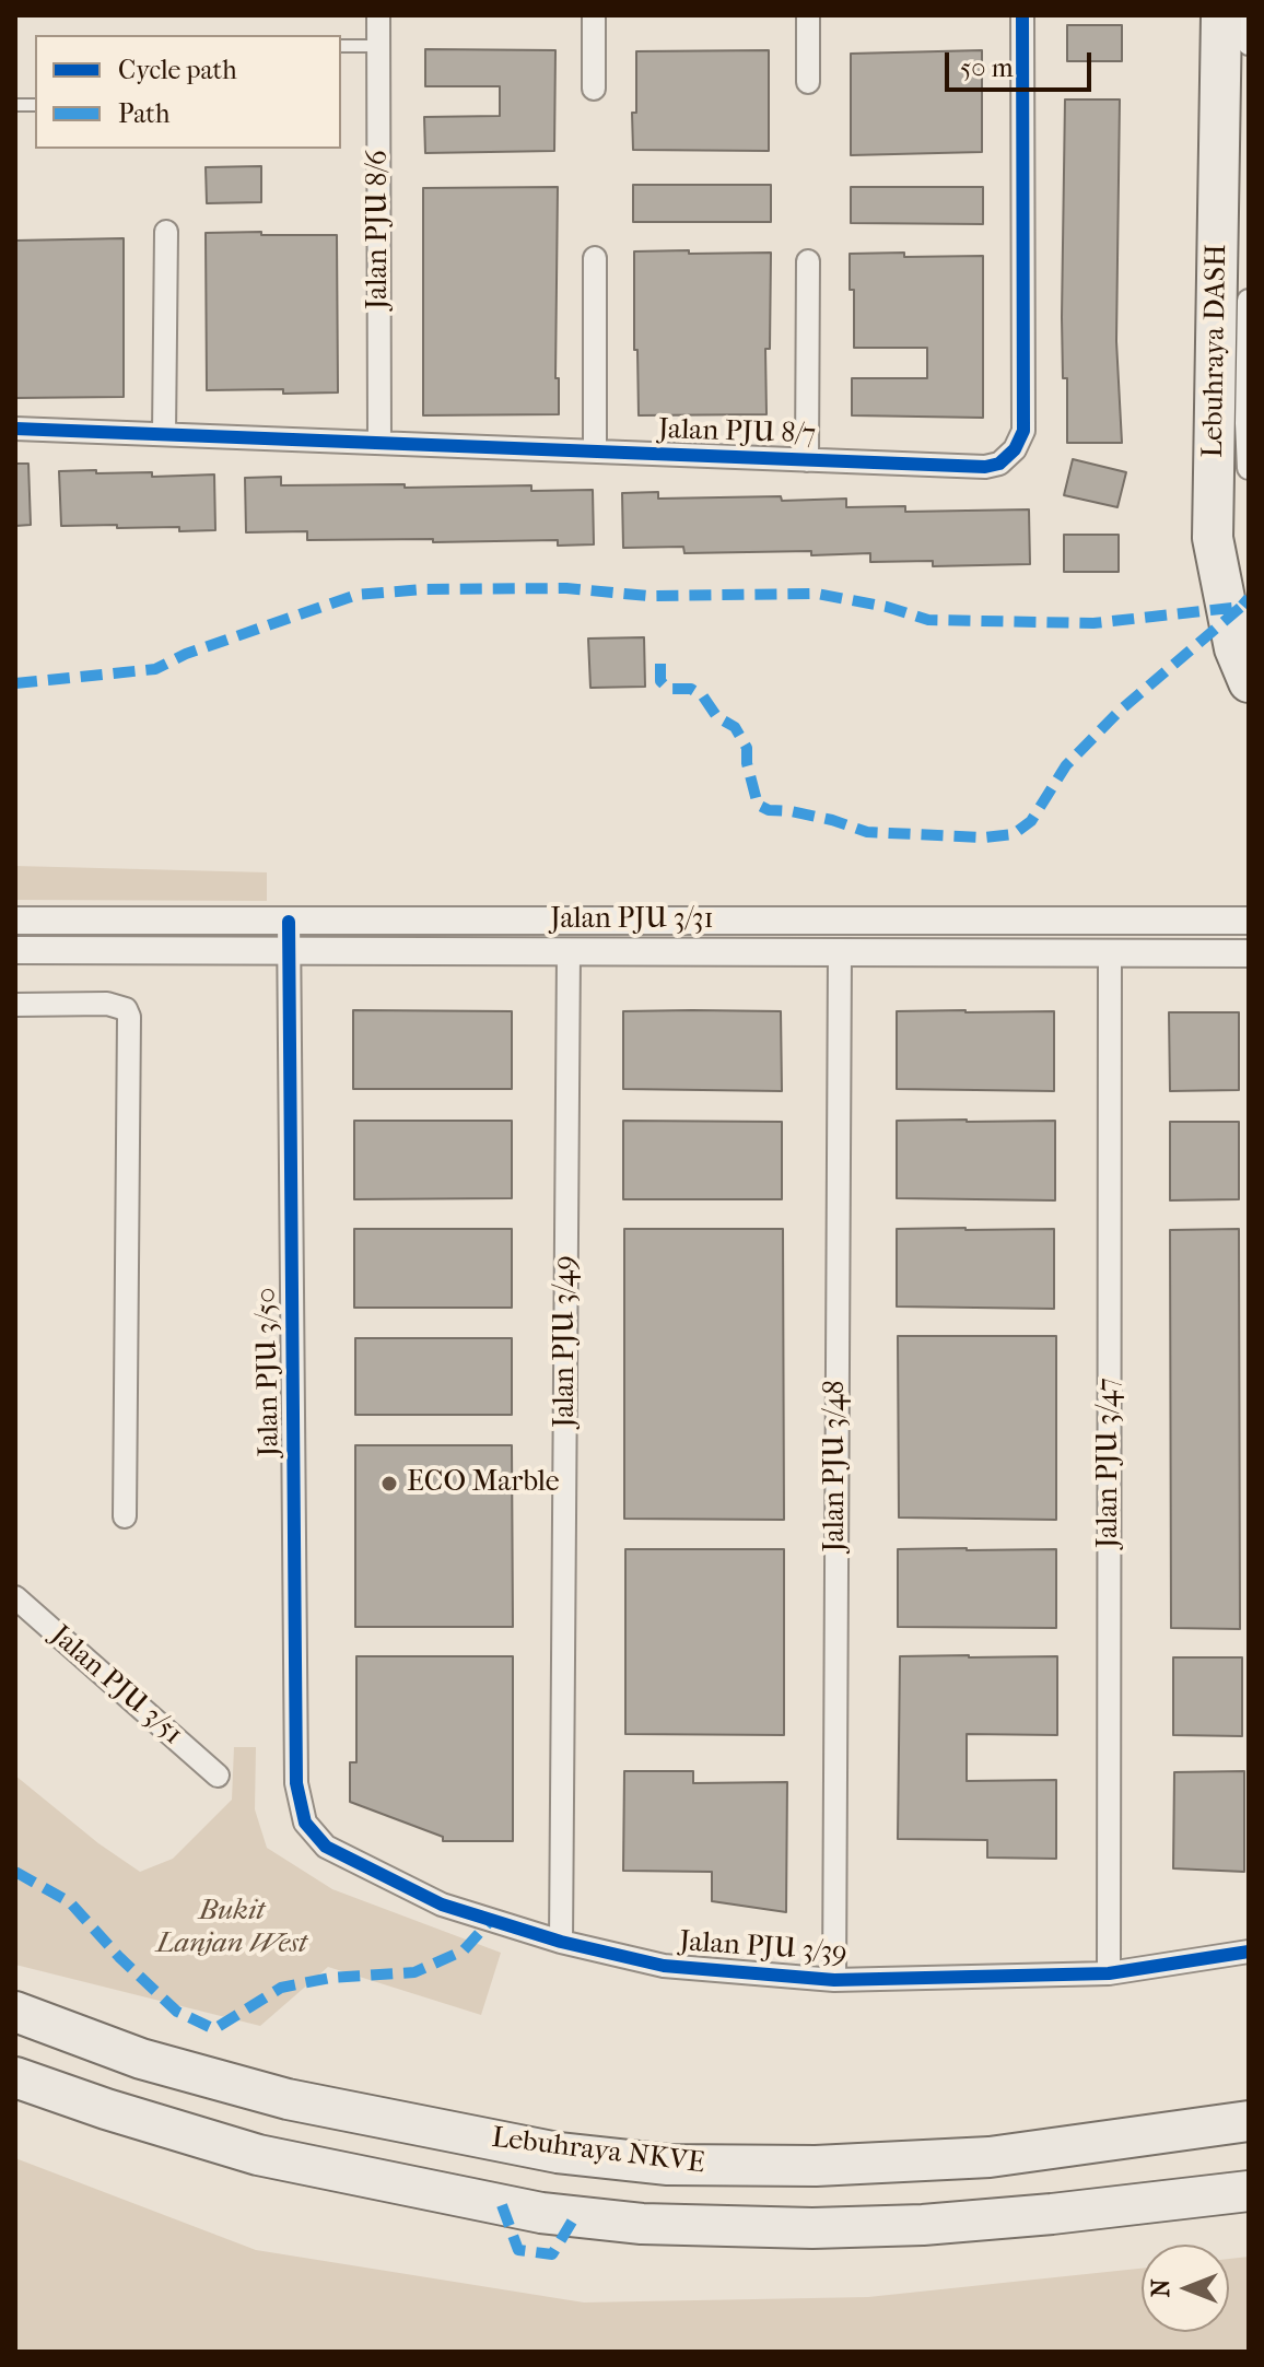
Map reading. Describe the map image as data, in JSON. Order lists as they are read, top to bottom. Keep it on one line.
{"streets":{"highway":["Lebuhraya DASH","Lebuhraya NKVE"],"street":["Jalan PJU 8/6","Jalan PJU 8/7","Jalan PJU 3/31","Jalan PJU 3/49","Jalan PJU 3/50","Jalan PJU 3/47","Jalan PJU 3/48","Jalan PJU 3/51","Jalan PJU 3/39"]},"crossings":[["Jalan PJU 8/6","Jalan PJU 8/7"],["Jalan PJU 3/31","Jalan PJU 3/49"],["Jalan PJU 3/31","Jalan PJU 3/50"],["Jalan PJU 3/31","Jalan PJU 3/47"],["Jalan PJU 3/31","Jalan PJU 3/48"],["Jalan PJU 3/49","Jalan PJU 3/39"],["Jalan PJU 3/50","Jalan PJU 3/39"],["Jalan PJU 3/47","Jalan PJU 3/39"],["Jalan PJU 3/48","Jalan PJU 3/39"]],"parks":["Bukit Lanjan West"],"places":["ECO Marble"],"legend":["Cycle path","Path"],"scale_bar":"50 m","north":"left"}
